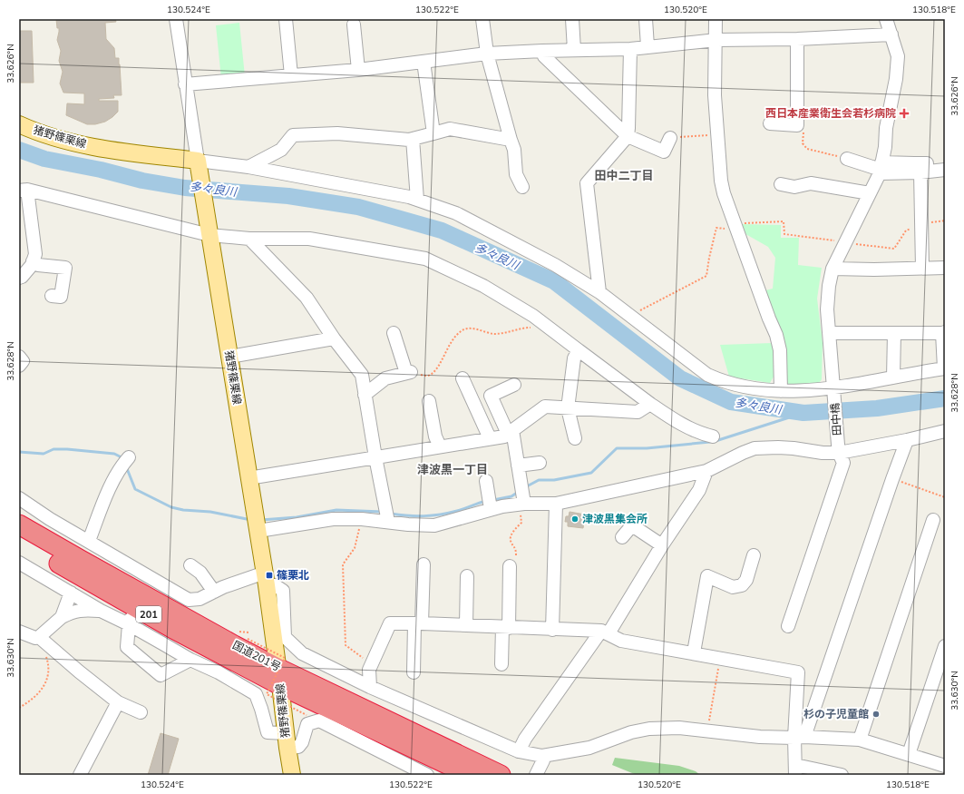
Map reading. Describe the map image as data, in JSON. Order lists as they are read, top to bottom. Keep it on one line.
{"streets":{"highway":["201","国道201号"],"main road":["猪野篠栗線"],"street":["田中橋"]},"crossings":[["猪野篠栗線","国道201号"]],"districts":["田中二丁目","津波黒一丁目"],"water":["多々良川"],"places":{"health":["西日本産業衛生会若杉病院"],"other":["津波黒集会所","杉の子児童館"],"transit":["篠栗北"]},"coordinates":["130.524°E","130.522°E","130.520°E","130.518°E","33.626°N","33.628°N","33.630°N"]}
